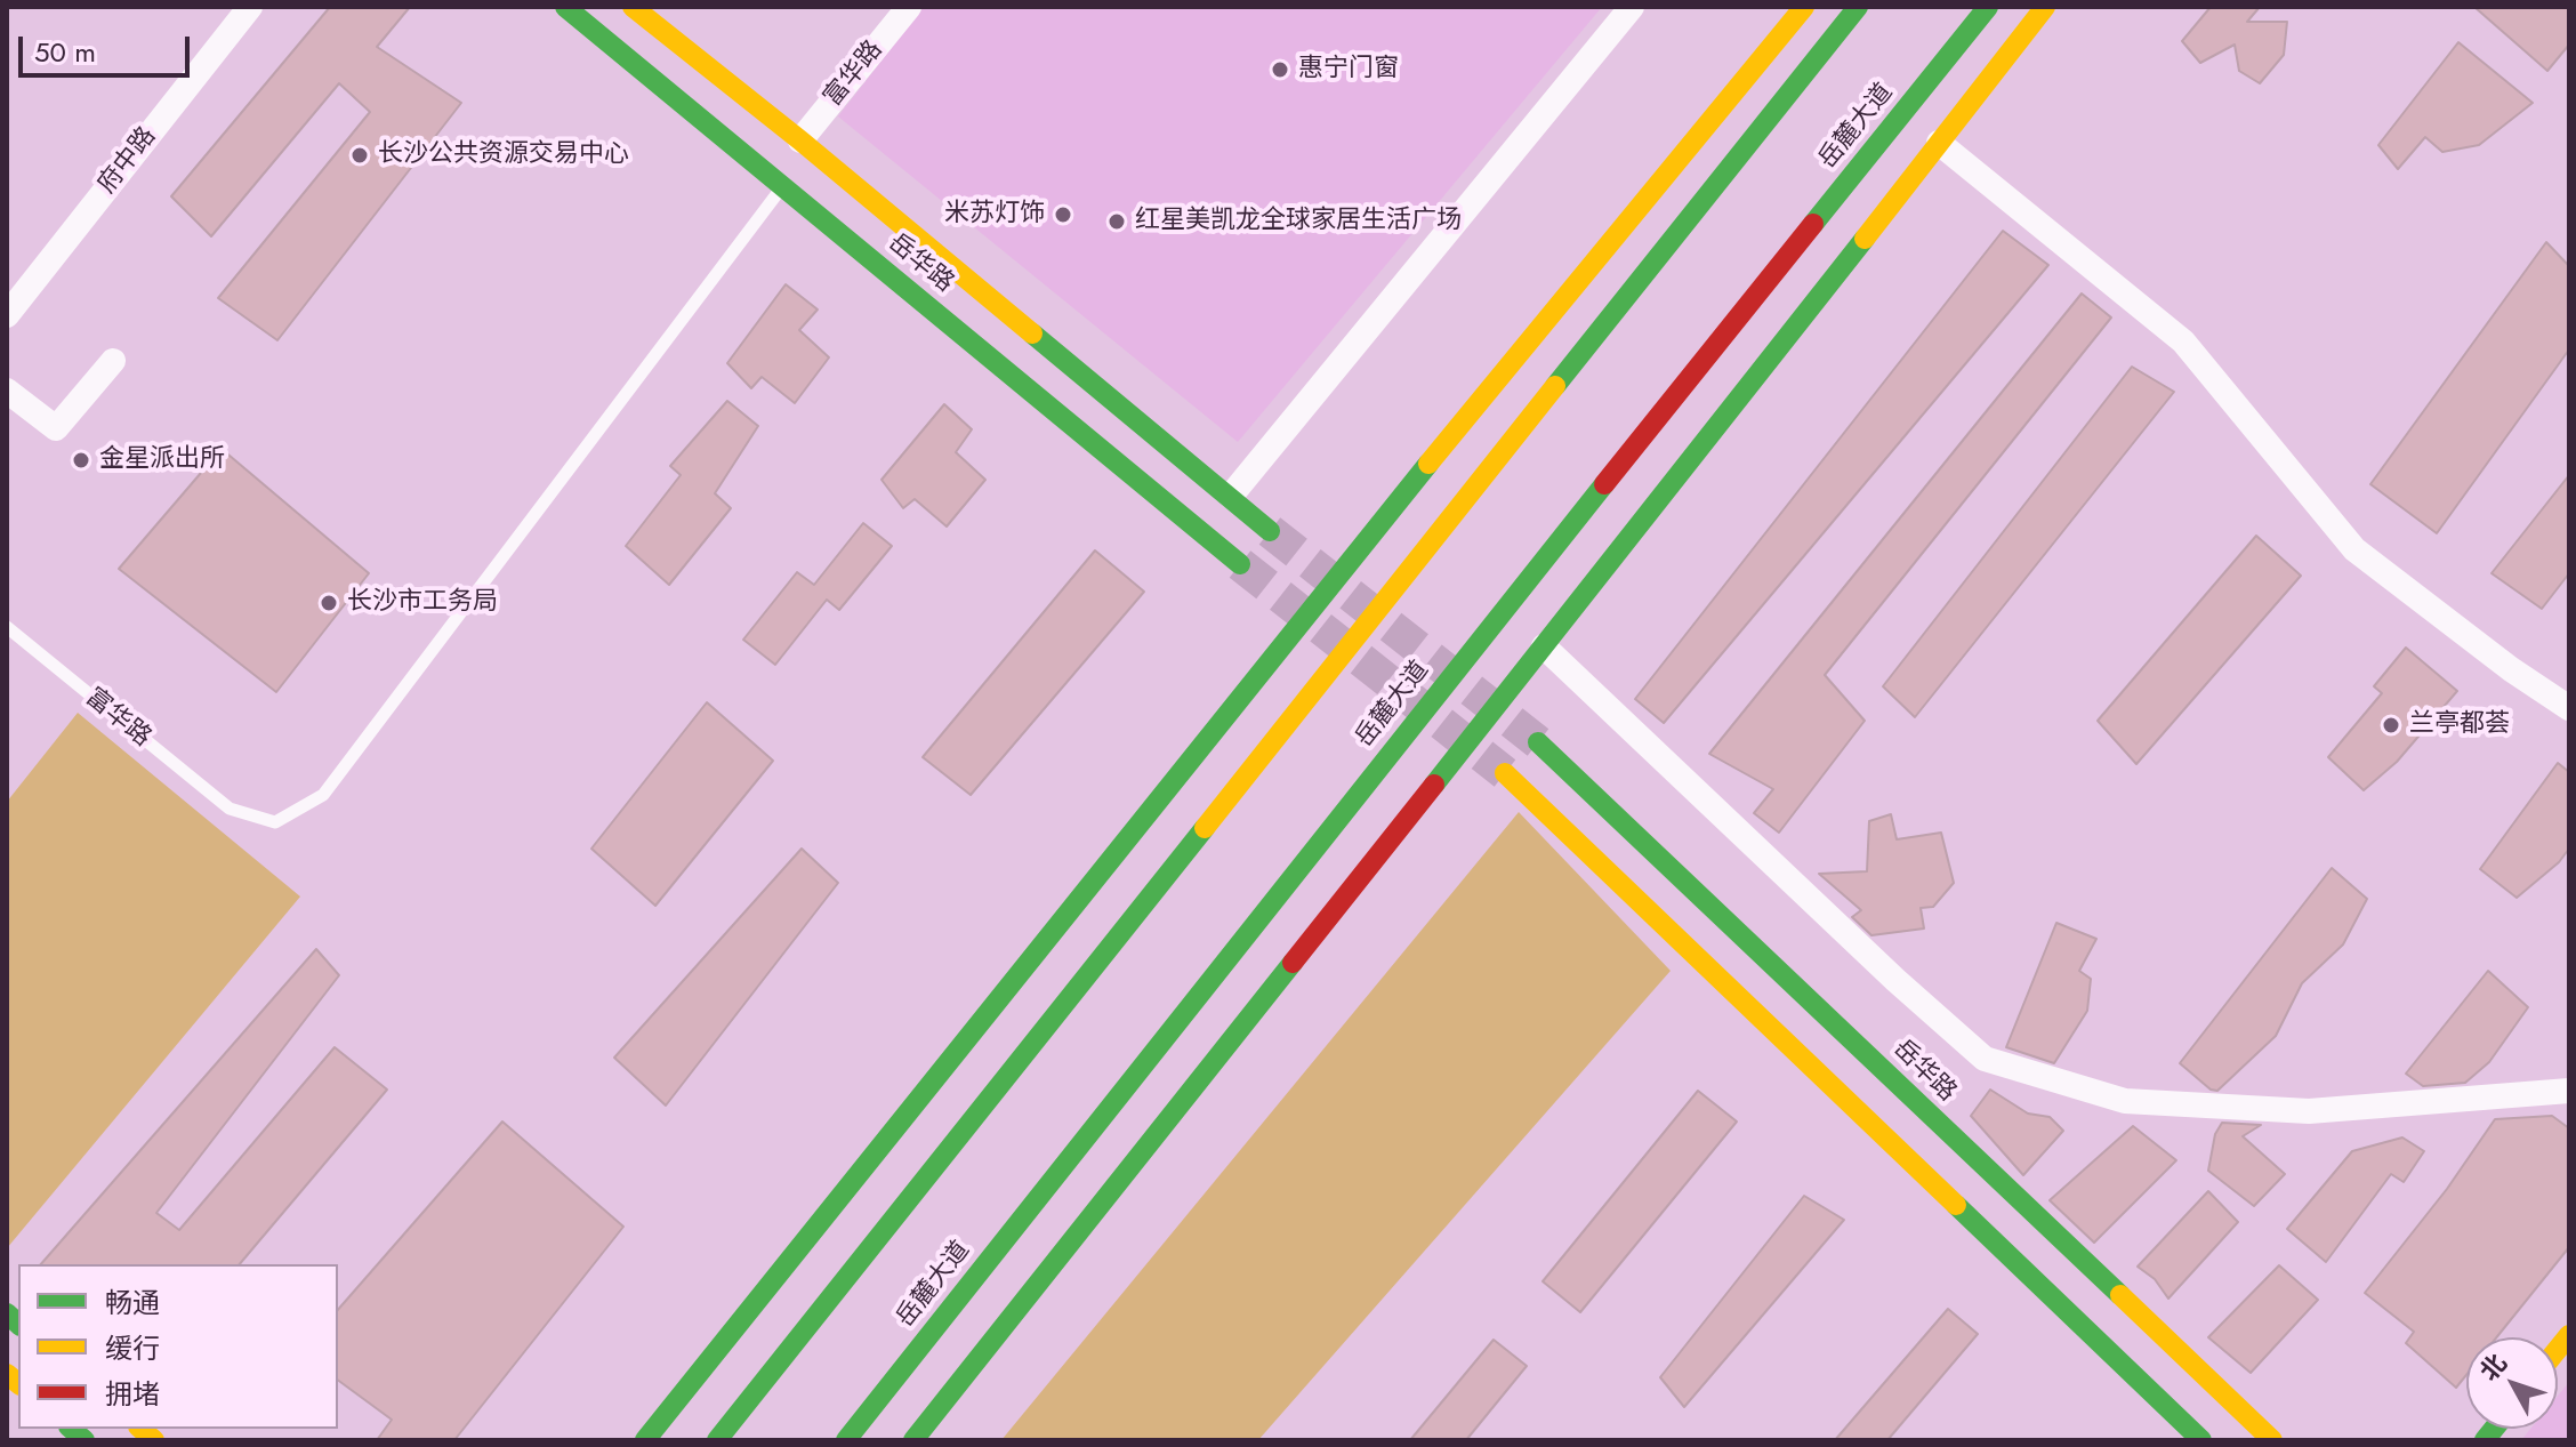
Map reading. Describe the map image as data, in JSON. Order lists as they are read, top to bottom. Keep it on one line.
{"streets":{"main road":["岳麓大道","岳华路"],"street":["富华路","府中路"]},"crossings":[["富华路","岳华路"]],"places":["惠宁门窗","长沙公共资源交易中心","米苏灯饰","红星美凯龙全球家居生活广场","金星派出所","长沙市工务局","兰亭都荟"],"legend":["畅通","缓行","拥堵"],"scale_bar":"50 m","north":"top left"}
